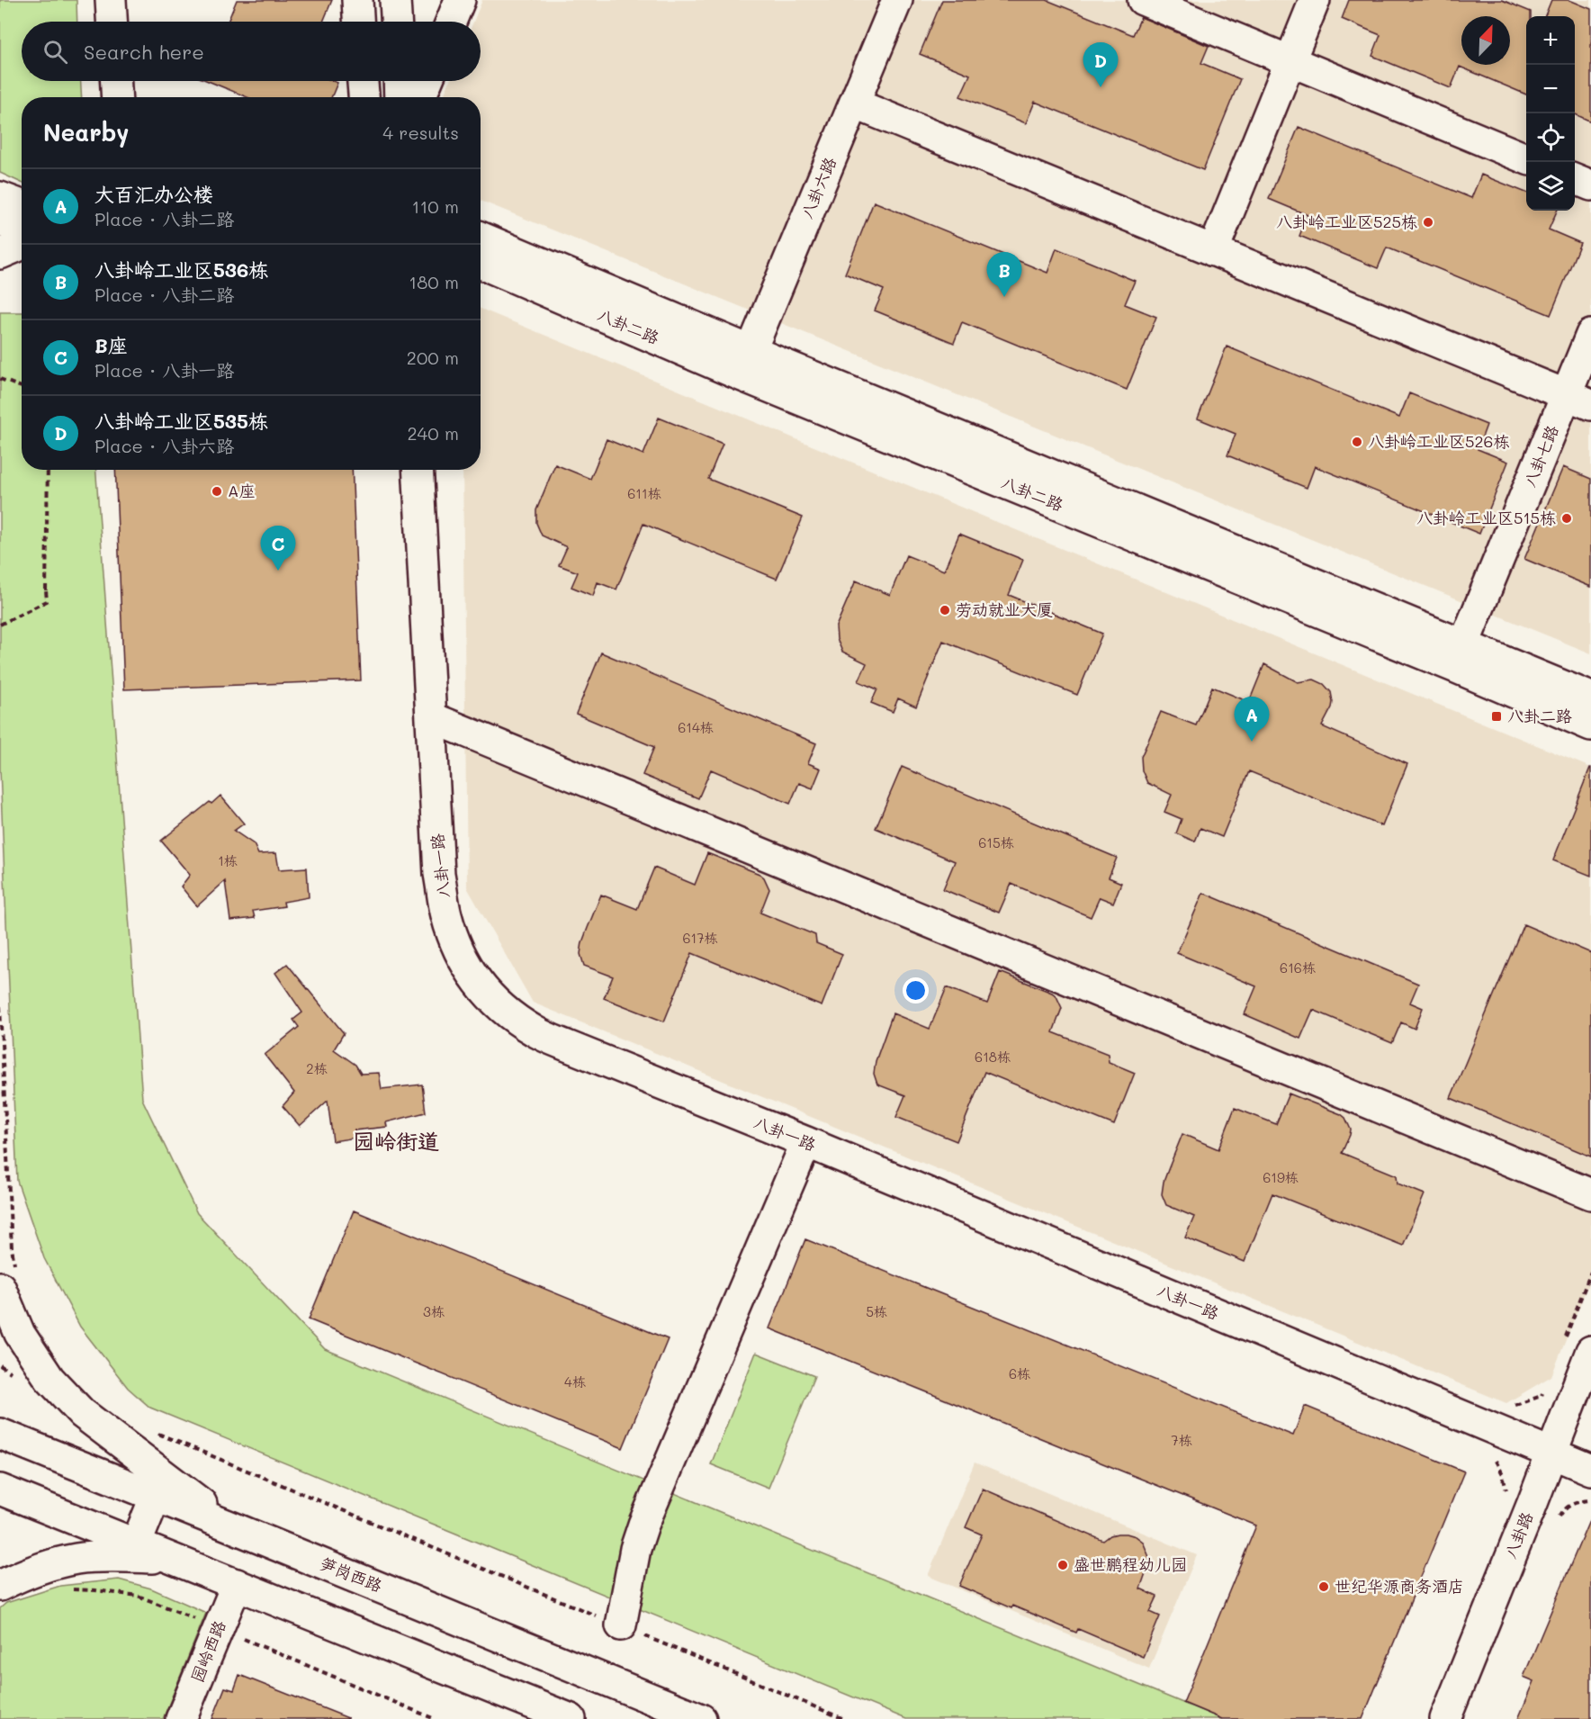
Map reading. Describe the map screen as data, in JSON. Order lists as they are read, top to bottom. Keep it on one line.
{"streets":{"street":["八卦六路","八卦二路","八卦七路","八卦一路","八卦路","笋岗西路","园岭西路"]},"crossings":[["八卦六路","八卦二路"],["八卦二路","八卦七路"],["八卦一路","八卦路"]],"districts":["园岭街道"],"places":{"other":["八卦岭工业区525栋","八卦岭工业区526栋","A座","八卦岭工业区515栋","劳动就业大厦","盛世鹏程幼儿园","世纪华源商务酒店"],"transit":["八卦二路"]},"house_numbers":["611栋","614栋","615栋","1栋","617栋","616栋","618栋","2栋","619栋","3栋","5栋","6栋","4栋","7栋"],"north":"top right","page":{"map_buttons":["+","−"],"search":"Search here","pins":["D","B","C","A"],"heading":["Nearby","4 results"],"list":[{"mark":"A","name":"大百汇办公楼","note":"Place · 八卦二路","value":"110 m"},{"mark":"B","name":"八卦岭工业区536栋","note":"Place · 八卦二路","value":"180 m"},{"mark":"C","name":"B座","note":"Place · 八卦一路","value":"200 m"},{"mark":"D","name":"八卦岭工业区535栋","note":"Place · 八卦六路","value":"240 m"}]}}
